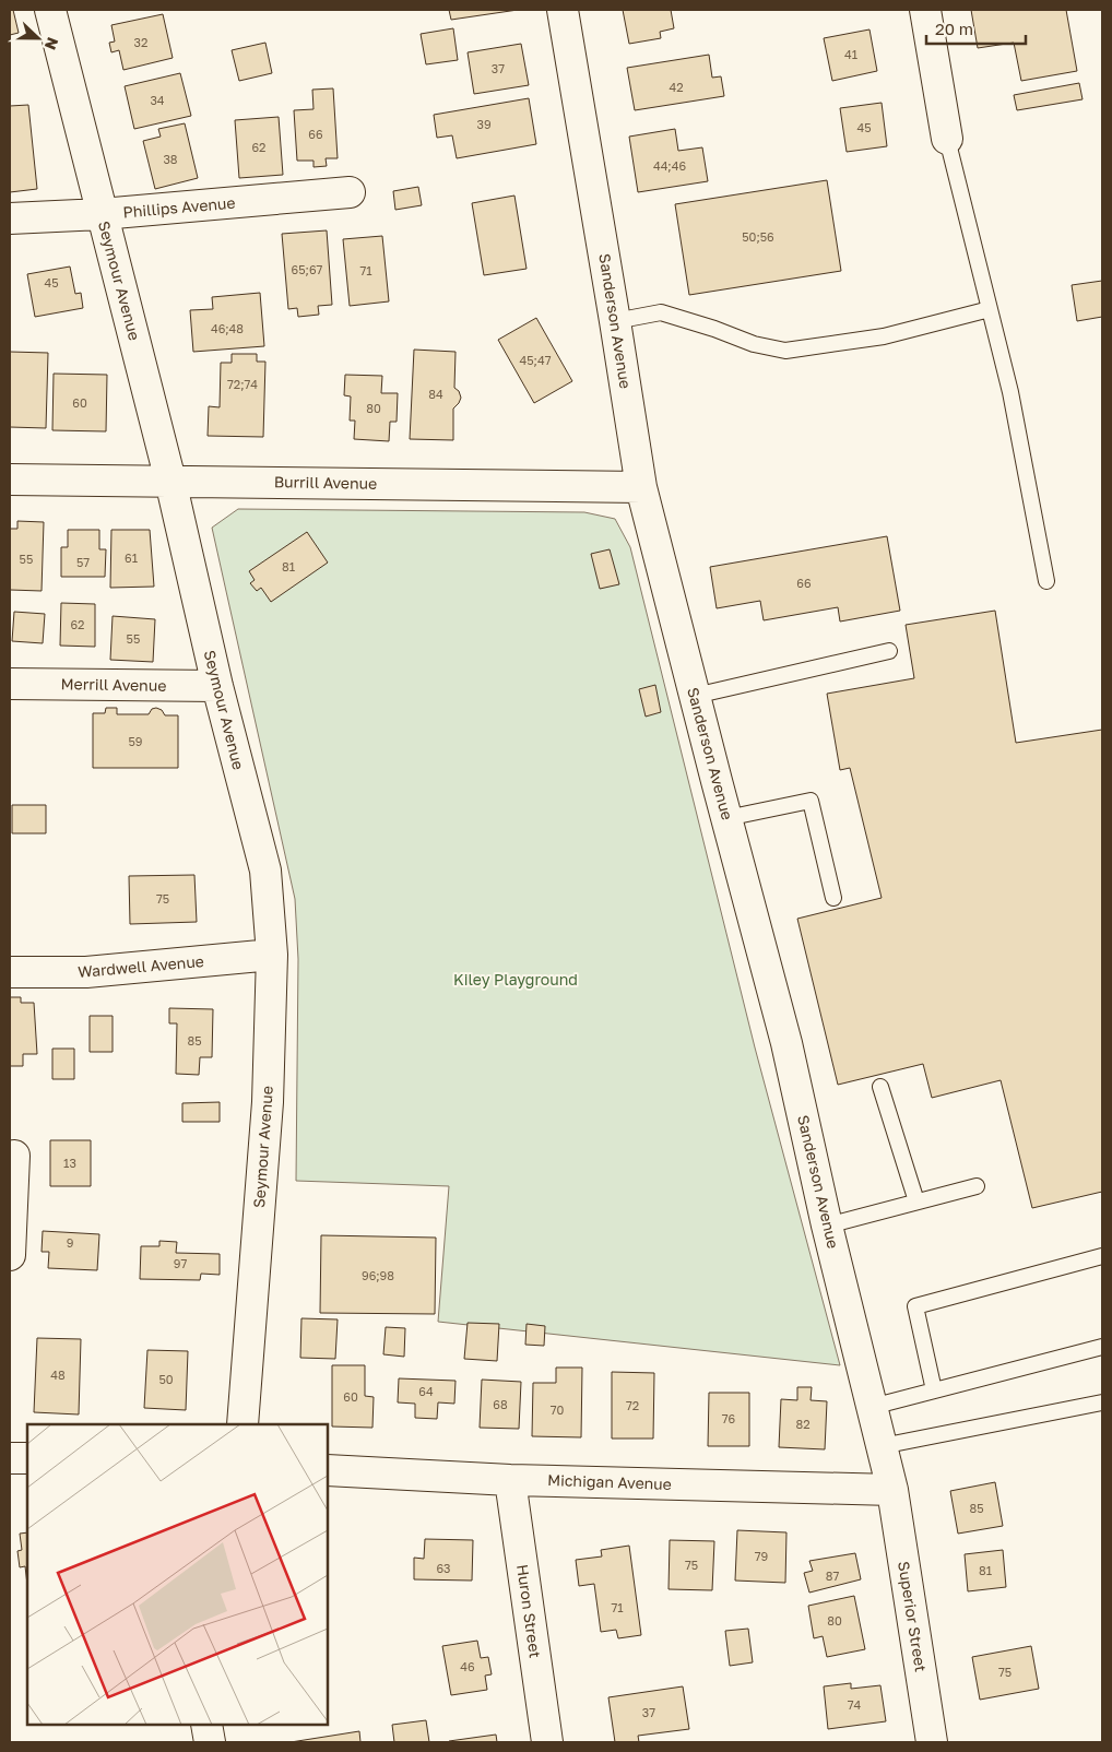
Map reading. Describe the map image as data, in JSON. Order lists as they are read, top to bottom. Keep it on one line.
{"streets":{"street":["Phillips Avenue","Seymour Avenue","Sanderson Avenue","Burrill Avenue","Merrill Avenue","Wardwell Avenue","Michigan Avenue","Huron Street","Superior Street"]},"crossings":[["Phillips Avenue","Seymour Avenue"],["Seymour Avenue","Burrill Avenue"],["Seymour Avenue","Merrill Avenue"],["Seymour Avenue","Wardwell Avenue"],["Sanderson Avenue","Burrill Avenue"],["Sanderson Avenue","Michigan Avenue"],["Sanderson Avenue","Superior Street"],["Michigan Avenue","Huron Street"],["Michigan Avenue","Superior Street"]],"parks":["Kiley Playground"],"house_numbers":["32","41","37","42","34","39","45","66","62","38","44;46","50;56","65;67","71","45","46;48","45;47","72;74","84","60","80","61","55","57","81","66","62","55","59","75","85","13","9","97","96;98","48","50","64","60","68","72","70","76","82","85","79","75","63","81","87","71","80","46","75","74","37"],"scale_bar":"20 m","north":"right"}
